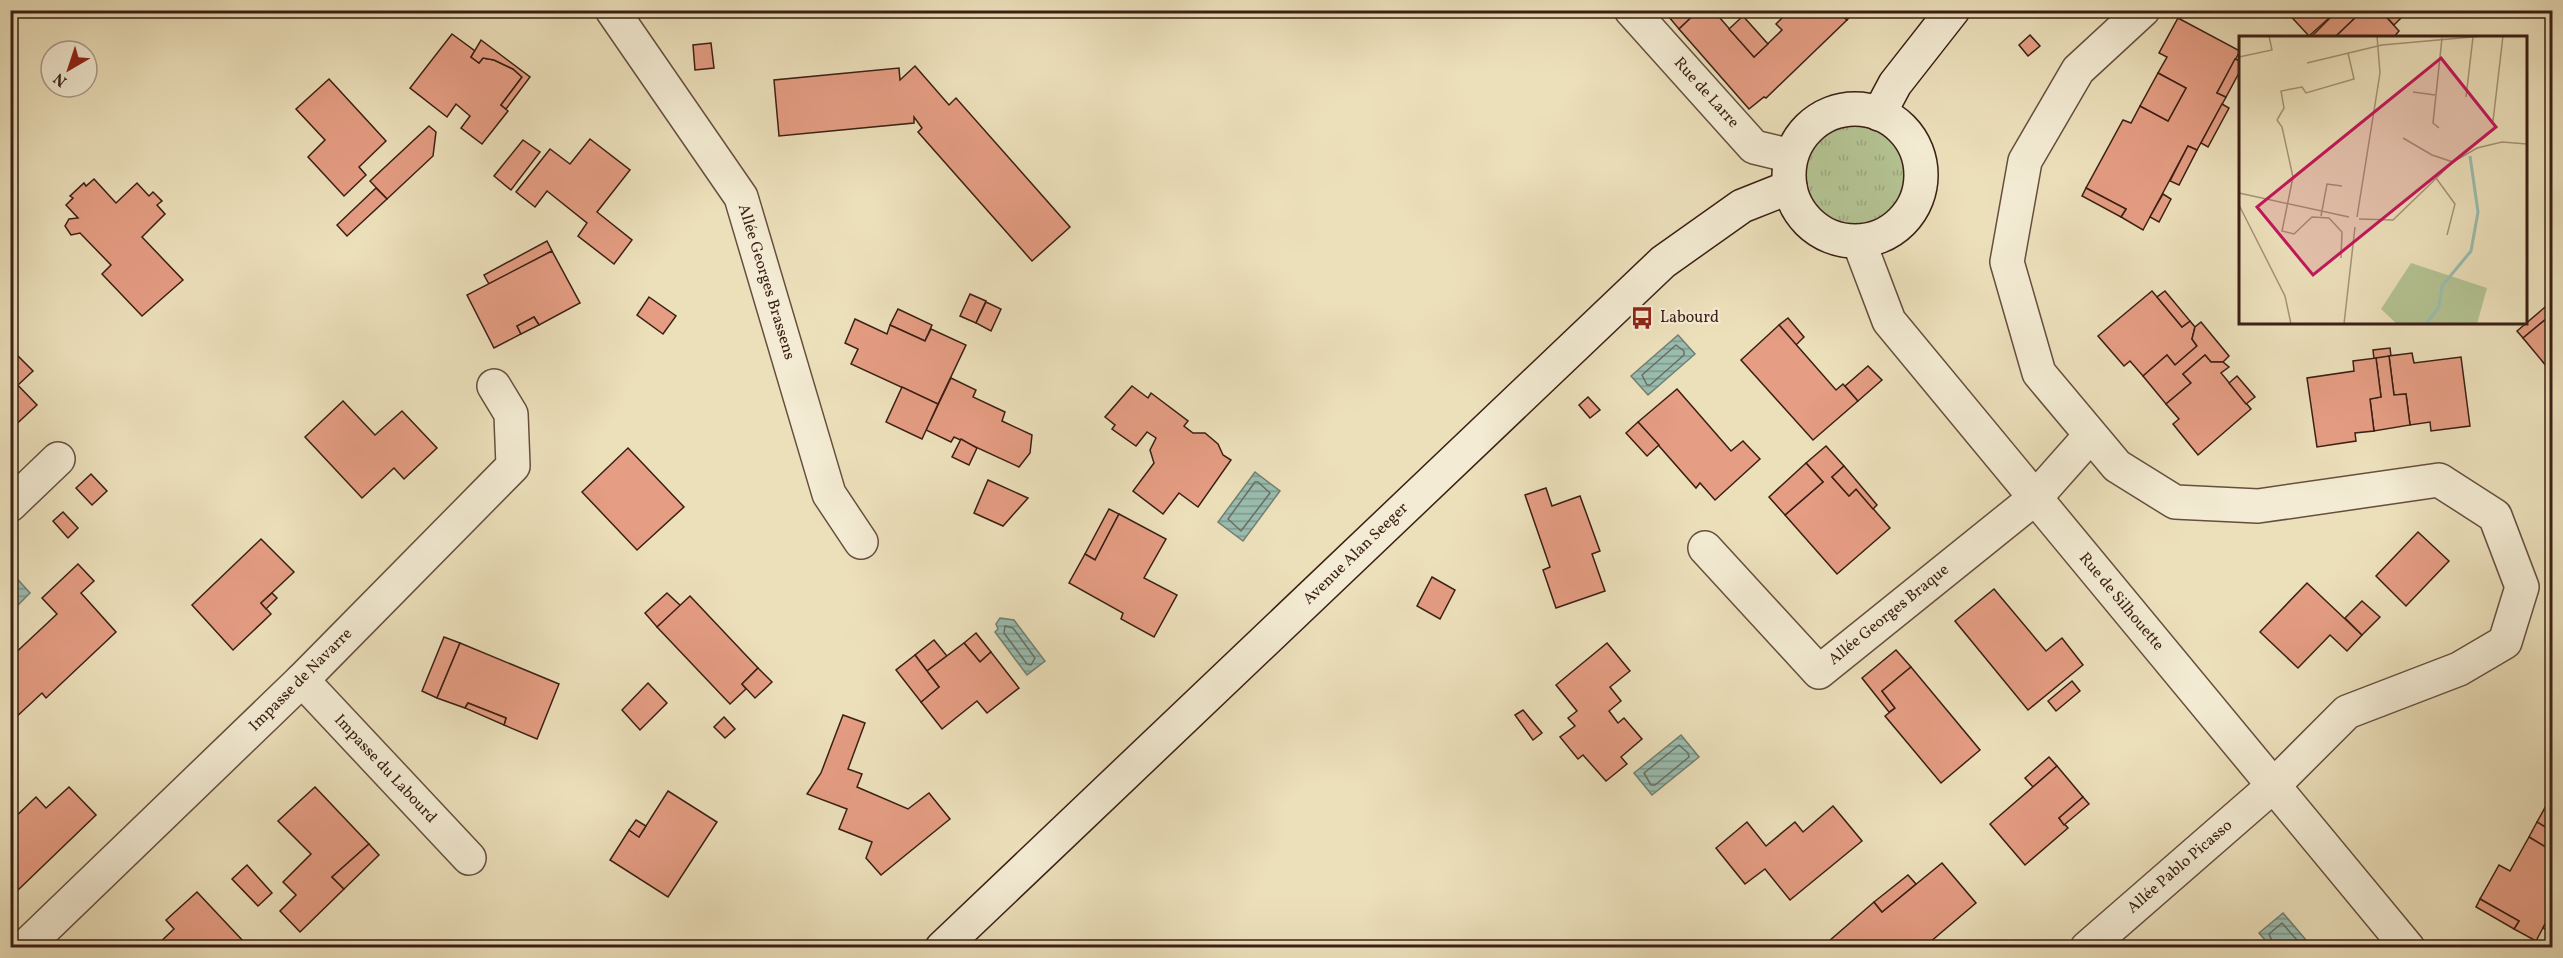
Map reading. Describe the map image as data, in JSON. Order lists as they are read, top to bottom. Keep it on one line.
{"streets":{"street":["Rue de Larre","Allée Georges Brassens","Avenue Alan Seeger","Rue de Silhouette","Allée Georges Braque","Impasse de Navarre","Impasse du Labourd","Allée Pablo Picasso"]},"crossings":[["Rue de Larre","Avenue Alan Seeger"],["Rue de Larre","Rue de Silhouette"],["Avenue Alan Seeger","Rue de Silhouette"],["Rue de Silhouette","Allée Georges Braque"],["Rue de Silhouette","Allée Pablo Picasso"],["Impasse de Navarre","Impasse du Labourd"]],"places":{"bus stop":["Labourd"]},"north":"bottom left"}
